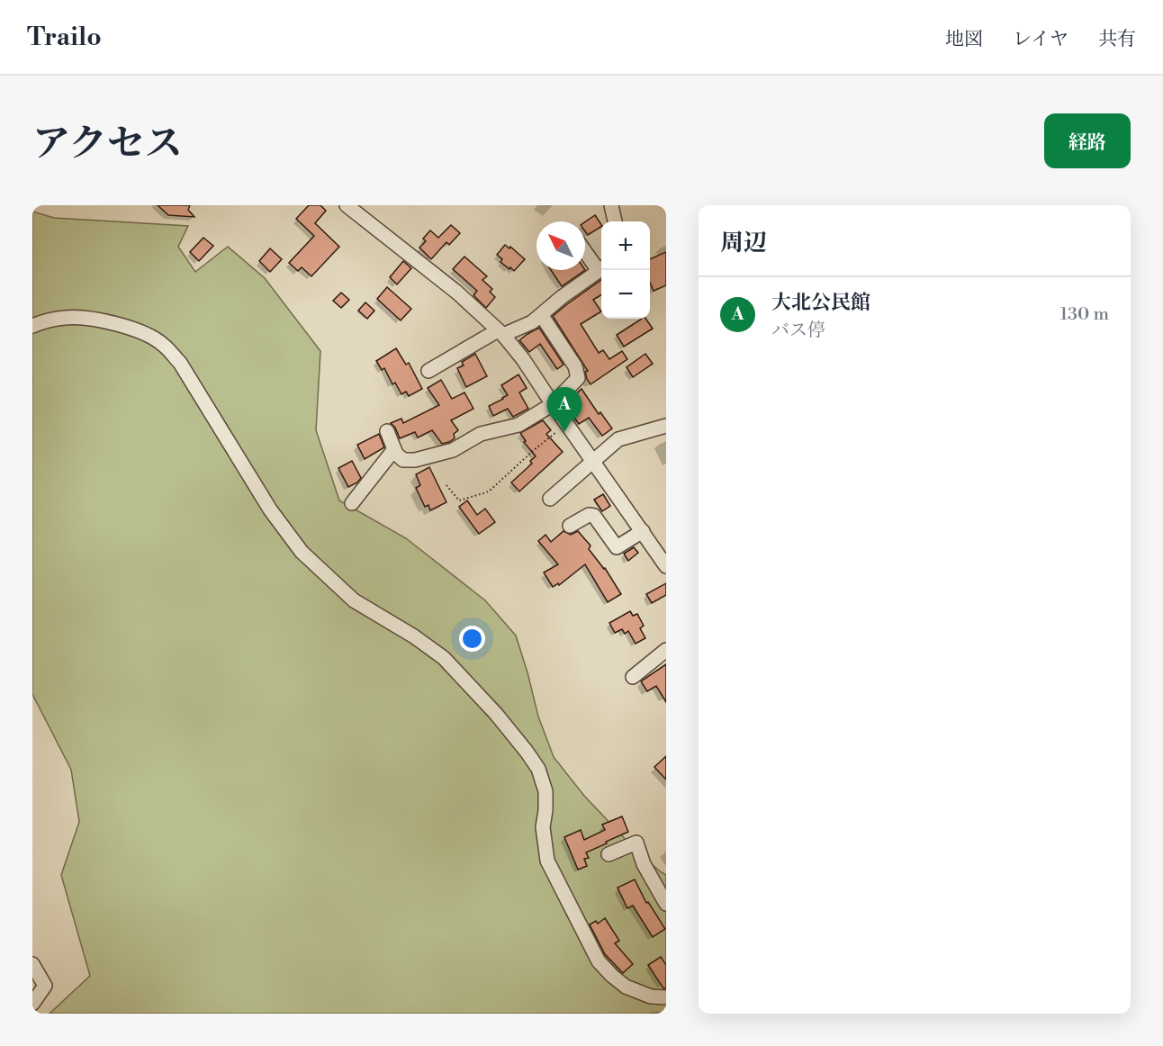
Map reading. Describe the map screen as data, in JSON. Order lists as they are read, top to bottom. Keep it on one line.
{"north":"top left","page":{"header":"Trailo","nav":["地図","レイヤ","共有"],"title":"アクセス","buttons":"経路","heading":"周辺","map_buttons":["+","−"],"list":[{"mark":"A","name":"大北公民館","note":"バス停","value":"130 m"}],"pins":"A"}}
